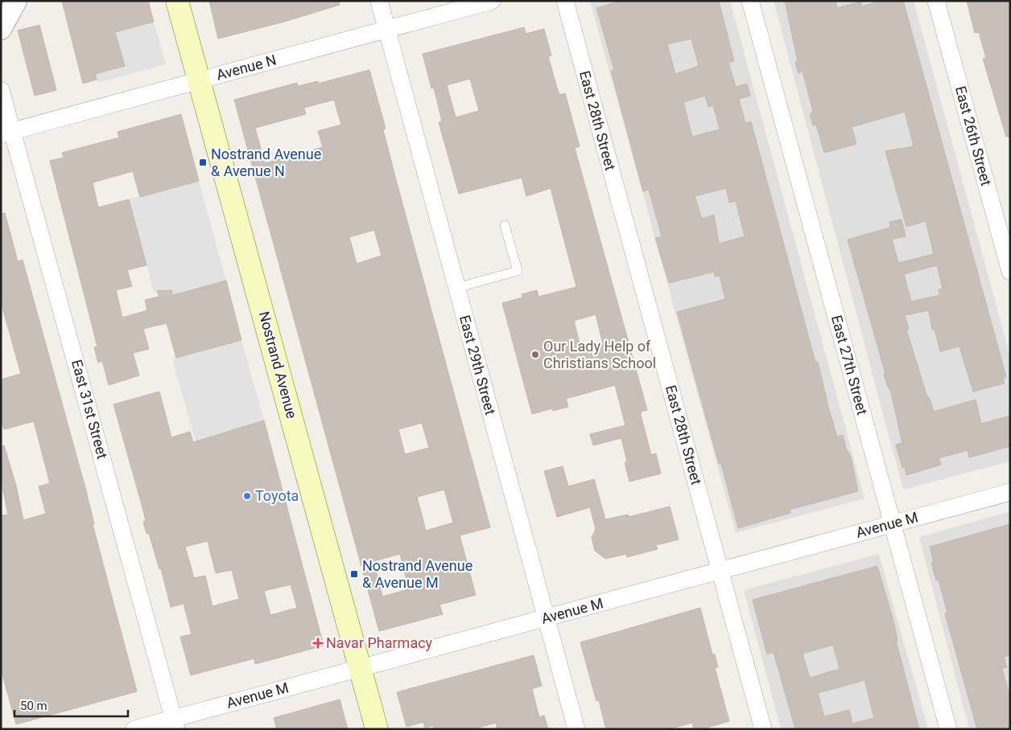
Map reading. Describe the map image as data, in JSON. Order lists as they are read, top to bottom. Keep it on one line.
{"streets":{"main road":["Nostrand Avenue"],"street":["Avenue N","East 28th Street","East 26th Street","East 29th Street","East 27th Street","East 31st Street","Avenue M"]},"crossings":[["Avenue N","Nostrand Avenue"],["Avenue N","East 29th Street"],["Avenue N","East 31st Street"],["East 28th Street","Avenue M"],["Nostrand Avenue","Avenue M"],["East 29th Street","Avenue M"],["East 27th Street","Avenue M"],["East 31st Street","Avenue M"]],"places":{"transit":["Nostrand Avenue & Avenue N","Nostrand Avenue & Avenue M"],"other":["Our Lady Help of Christians School","Toyota"],"health":["Navar Pharmacy"]},"scale_bar":"50 m"}
